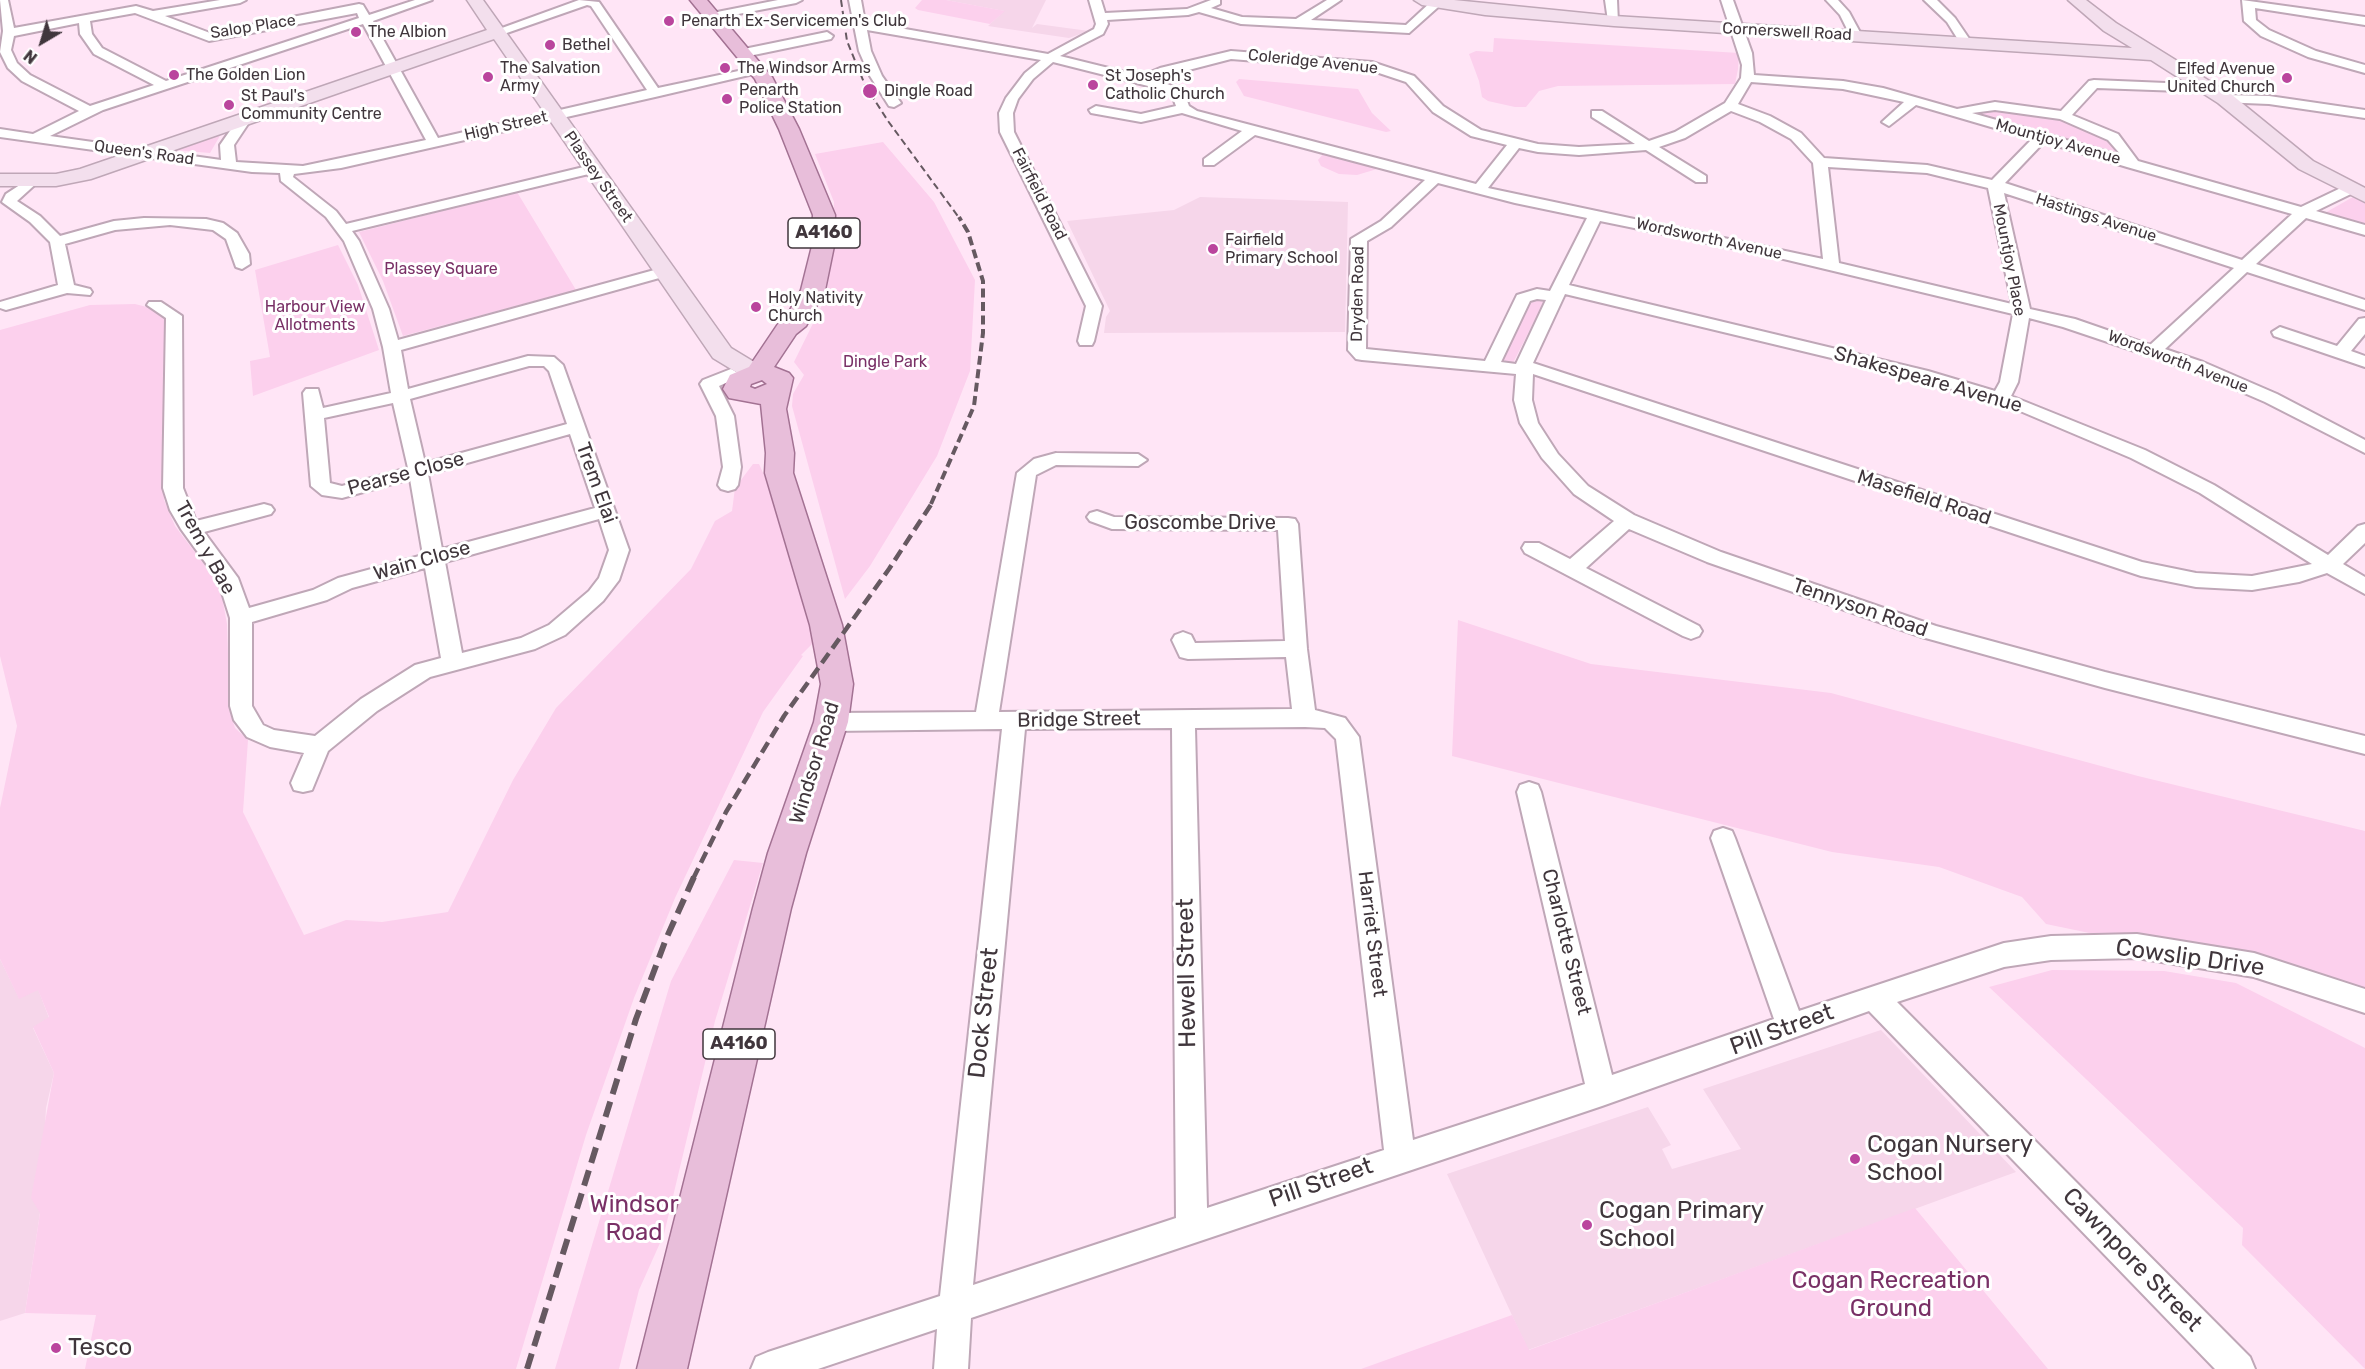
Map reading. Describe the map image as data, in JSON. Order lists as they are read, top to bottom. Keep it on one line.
{"streets":{"main road":["A4160","Windsor Road"],"street":["Salop Place","Cornerswell Road","Coleridge Avenue","High Street","Mountjoy Avenue","Queen's Road","Plassey Street","Fairfield Road","Hastings Avenue","Wordsworth Avenue","Mountjoy Place","Dryden Road","Shakespeare Avenue","Pearse Close","Trem Elai","Masefield Road","Goscombe Drive","Trem y Bae","Wain Close","Tennyson Road","Bridge Street","Harriet Street","Charlotte Street","Cowslip Drive","Hewell Street","Dock Street","Pill Street","Cawnpore Street"]},"crossings":[["Coleridge Avenue","Mountjoy Avenue"],["Coleridge Avenue","Wordsworth Avenue"],["High Street","Queen's Road"],["High Street","Plassey Street"],["High Street","A4160"],["Mountjoy Avenue","Mountjoy Place"],["Plassey Street","A4160"],["Plassey Street","Windsor Road"],["Fairfield Road","Wordsworth Avenue"],["Hastings Avenue","Mountjoy Place"],["A4160","Windsor Road"],["Wordsworth Avenue","Mountjoy Place"],["Wordsworth Avenue","Dryden Road"],["Wordsworth Avenue","Tennyson Road"],["Mountjoy Place","Shakespeare Avenue"],["Dryden Road","Masefield Road"],["Dryden Road","Tennyson Road"],["Shakespeare Avenue","Masefield Road"],["Shakespeare Avenue","Tennyson Road"],["Pearse Close","Trem Elai"],["Trem Elai","Wain Close"],["Masefield Road","Tennyson Road"],["Goscombe Drive","Bridge Street"],["Goscombe Drive","Harriet Street"],["Trem y Bae","Wain Close"],["Bridge Street","Windsor Road"],["Bridge Street","Harriet Street"],["Bridge Street","Hewell Street"],["Bridge Street","Dock Street"],["Harriet Street","Pill Street"],["Charlotte Street","Pill Street"],["Cowslip Drive","Pill Street"],["Cowslip Drive","Cawnpore Street"],["Hewell Street","Pill Street"],["Dock Street","Pill Street"],["Pill Street","Cawnpore Street"]],"parks":["Plassey Square","Harbour View Allotments","Dingle Park","Windsor Road","Cogan Recreation Ground"],"places":["Penarth Ex-Servicemen's Club","The Albion","Bethel","The Windsor Arms","The Golden Lion","The Salvation Army","Elfed Avenue United Church","St Joseph's Catholic Church","Dingle Road","Penarth Police Station","St Paul's Community Centre","Fairfield Primary School","Holy Nativity Church","Cogan Nursery School","Cogan Primary School","Tesco"],"north":"bottom left"}
